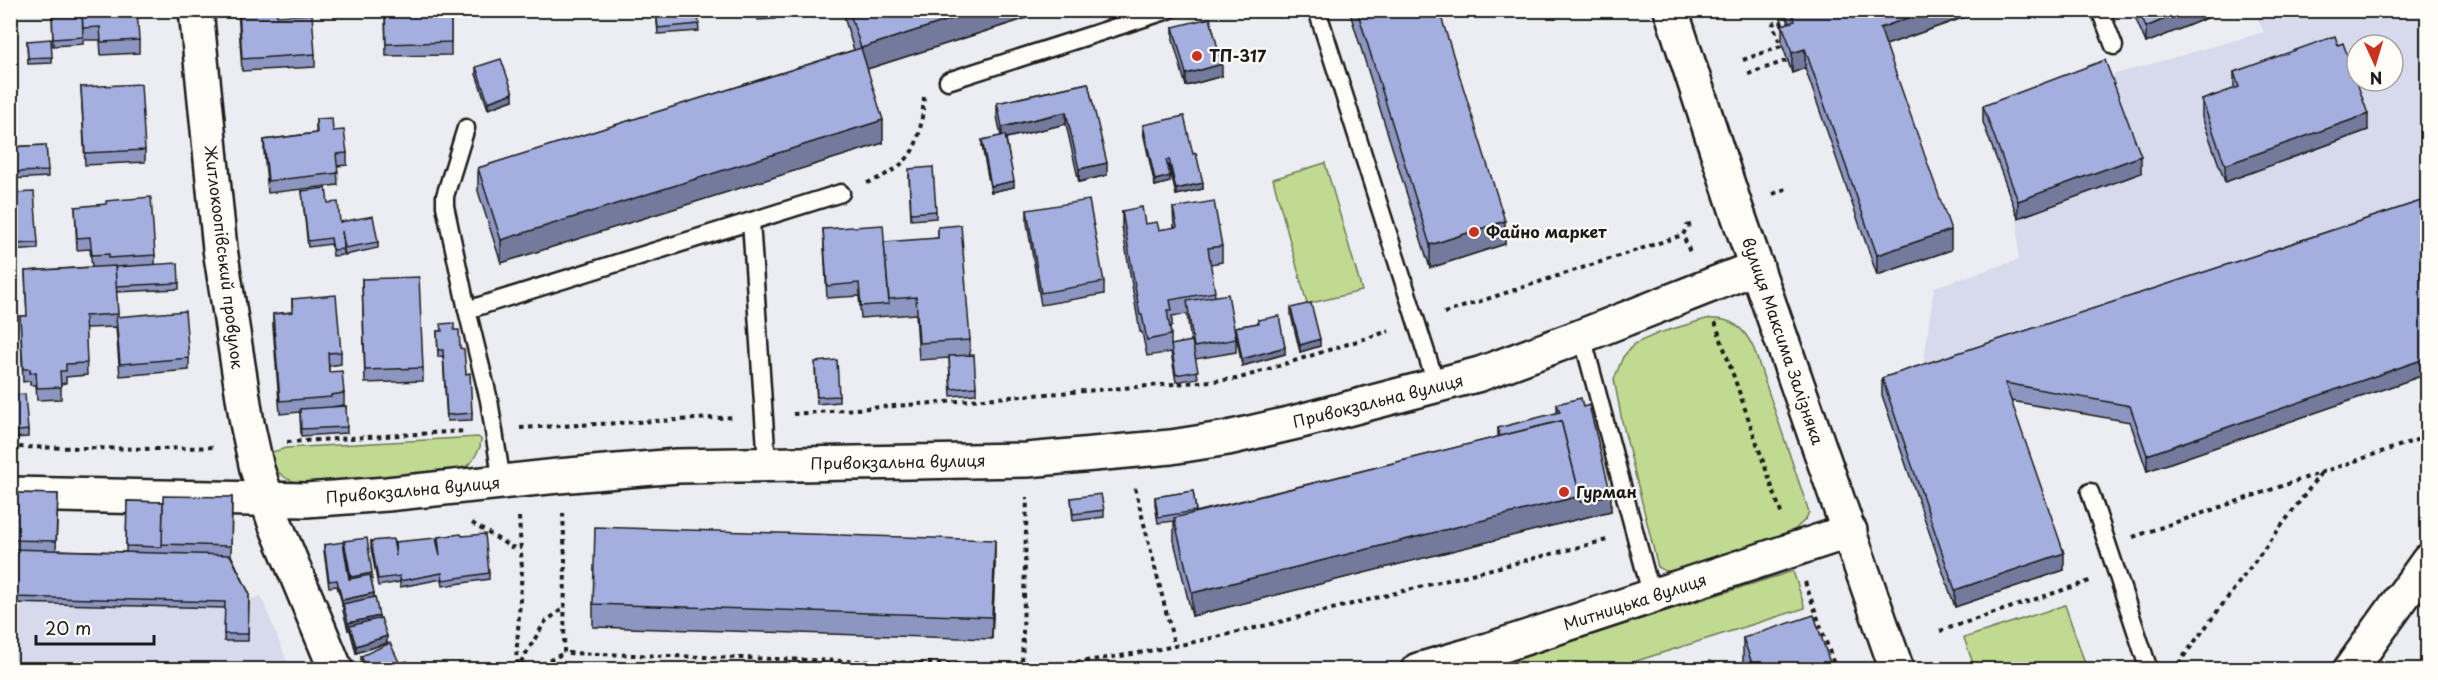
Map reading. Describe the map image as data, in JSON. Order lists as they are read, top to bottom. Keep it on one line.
{"streets":{"street":["Житлокоопівський провулок","вулиця Максима Залізняка","Привокзальна вулиця","Митницька вулиця"]},"crossings":[["Житлокоопівський провулок","Привокзальна вулиця"],["вулиця Максима Залізняка","Привокзальна вулиця"],["вулиця Максима Залізняка","Митницька вулиця"]],"places":["ТП-317","Файно маркет","Гурман"],"scale_bar":"20 m","north":"bottom"}
